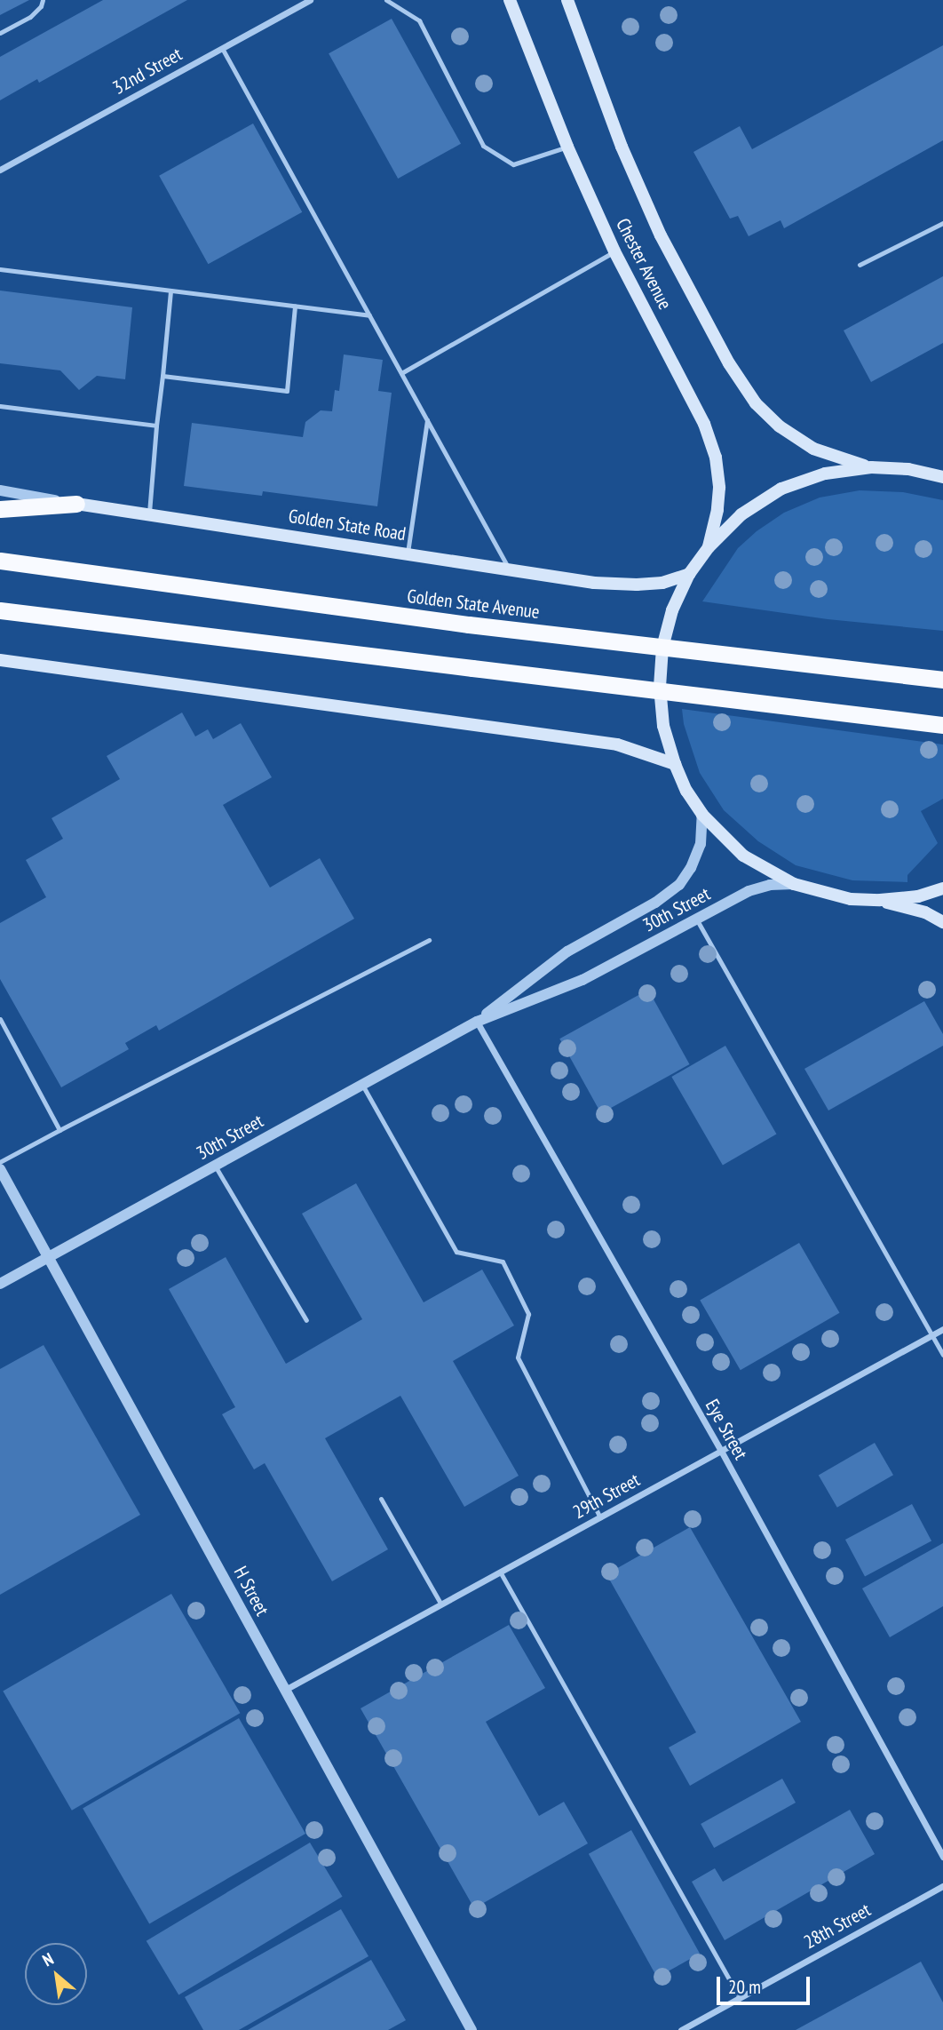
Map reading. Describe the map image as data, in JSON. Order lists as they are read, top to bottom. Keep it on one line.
{"streets":{"highway":["Golden State Avenue"],"main road":["Chester Avenue","Golden State Road"],"street":["32nd Street","30th Street","Eye Street","29th Street","H Street","28th Street"]},"crossings":[["30th Street","Eye Street"],["30th Street","H Street"],["Eye Street","29th Street"],["29th Street","H Street"]],"scale_bar":"20 m","north":"top left"}
